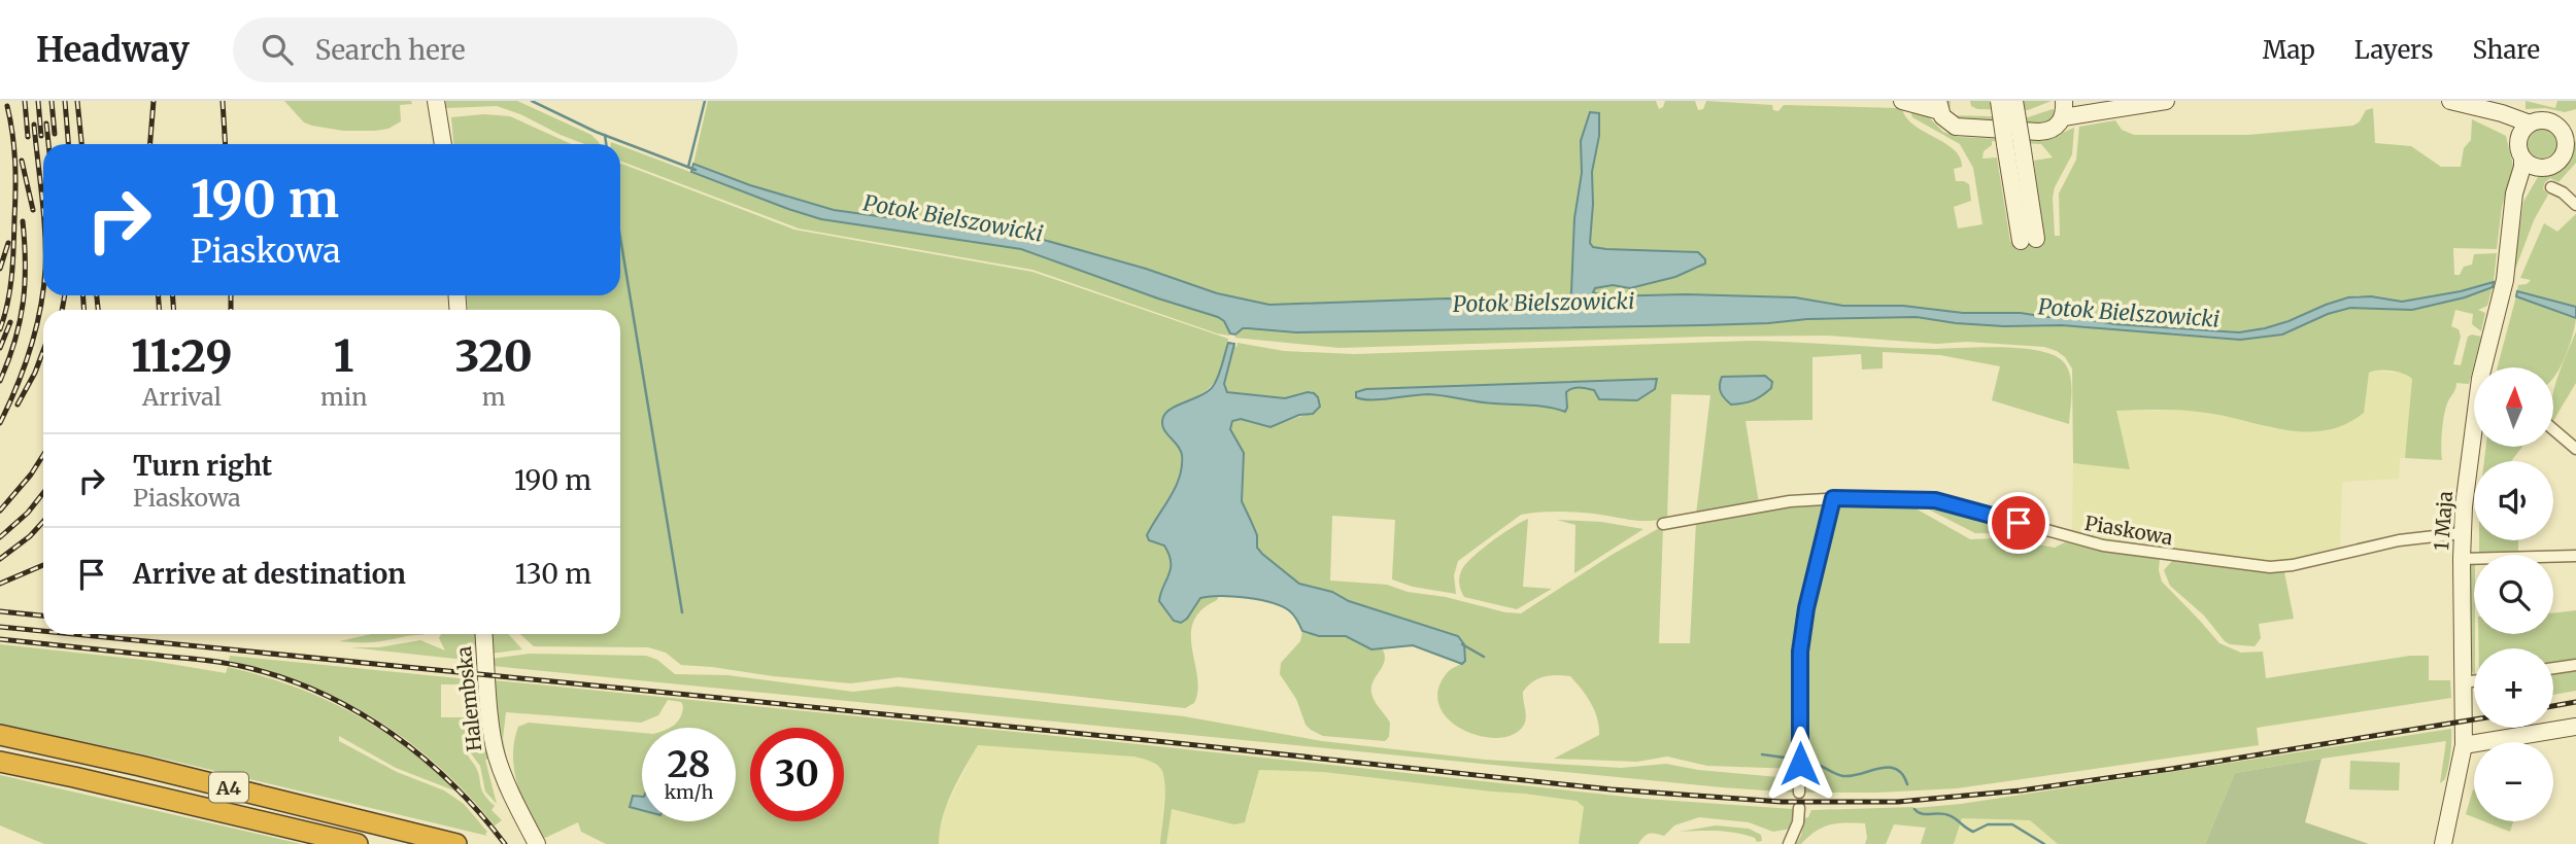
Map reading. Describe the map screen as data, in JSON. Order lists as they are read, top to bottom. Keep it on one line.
{"streets":{"highway":["A4"],"main road":["1 Maja","Halembska"],"street":["Piaskowa"]},"crossings":[["1 Maja","Piaskowa"]],"water":["Potok Bielszowicki"],"north":"top","page":{"header":"Headway","search":"Search here","nav":["Map","Layers","Share"],"turn":["190 m","Piaskowa"],"eta":["11:29","Arrival","1","min","320","m"],"map_buttons":["+","−"],"list":[{"name":"Turn right","note":"Piaskowa","value":"190 m"},{"name":"Arrive at destination","value":"130 m"}],"speed":"28 km/h","limit":"30"}}
